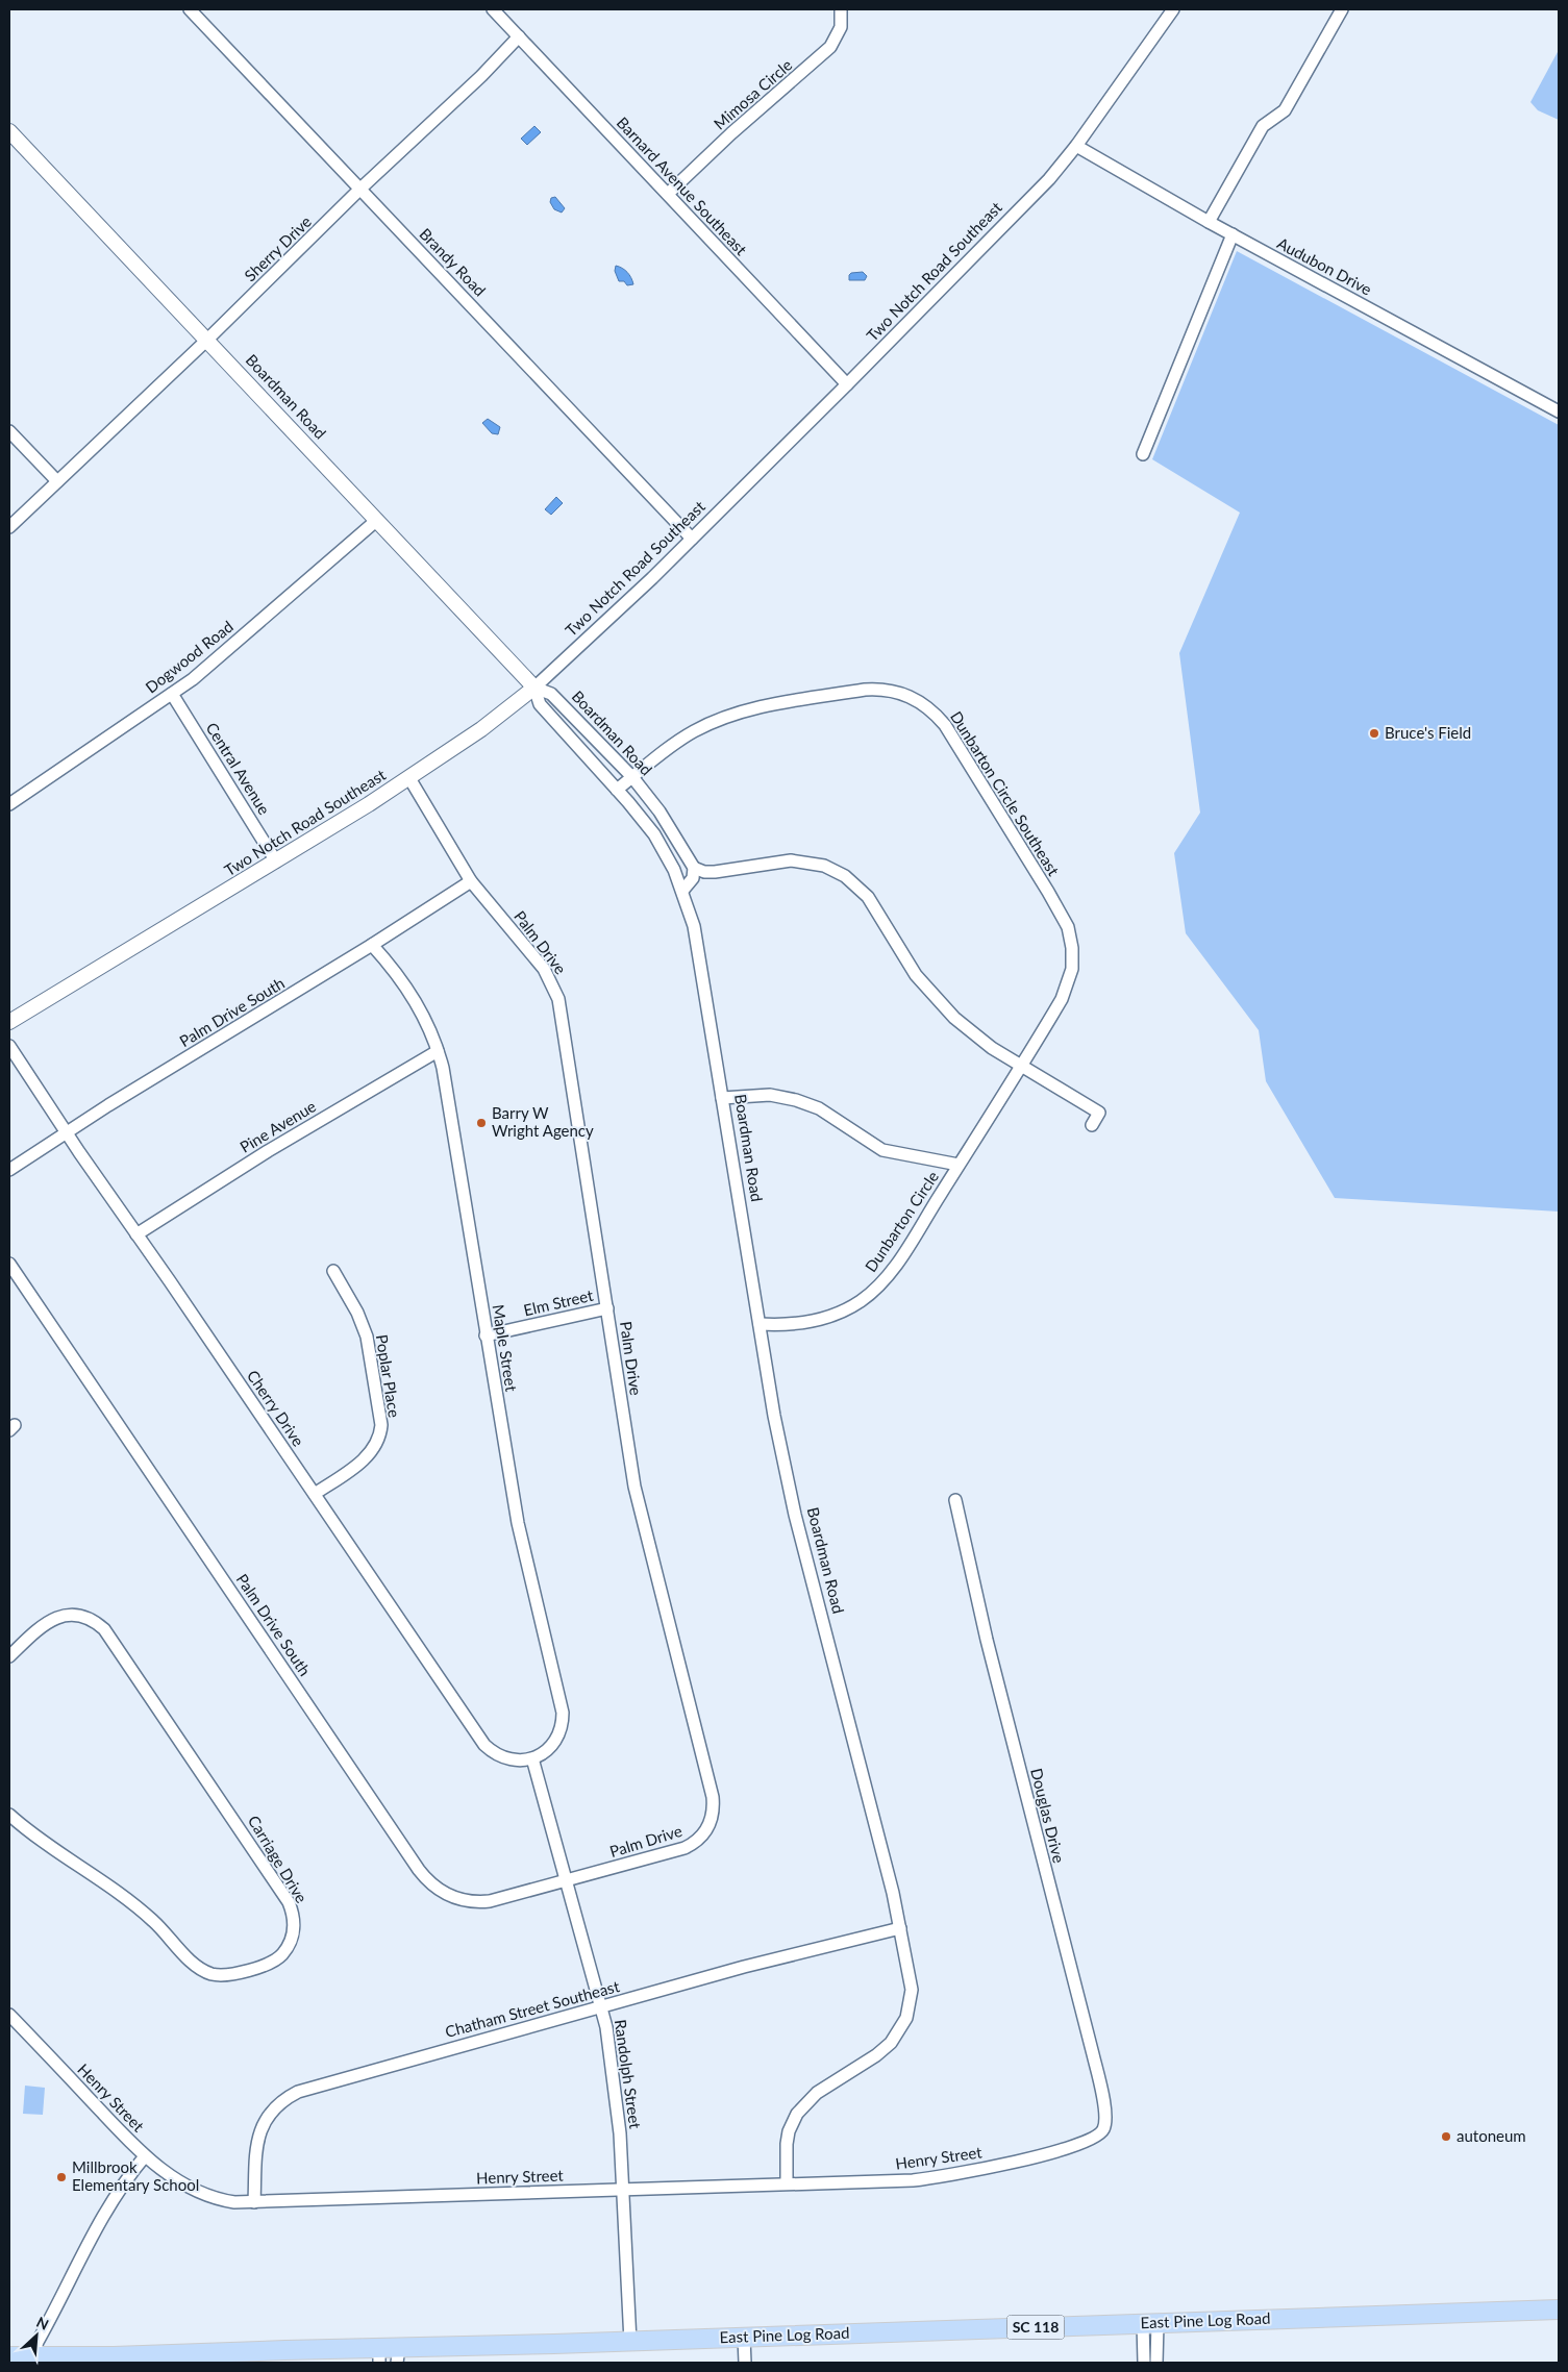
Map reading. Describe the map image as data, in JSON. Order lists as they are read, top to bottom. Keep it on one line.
{"streets":{"main road":["East Pine Log Road","SC 118"],"street":["Mimosa Circle","Barnard Avenue Southeast","Sherry Drive","Brandy Road","Audubon Drive","Two Notch Road Southeast","Boardman Road","Dogwood Road","Central Avenue","Dunbarton Circle Southeast","Palm Drive","Palm Drive South","Pine Avenue","Dunbarton Circle","Elm Street","Maple Street","Poplar Place","Cherry Drive","Douglas Drive","Carriage Drive","Chatham Street Southeast","Randolph Street","Henry Street"]},"crossings":[["Mimosa Circle","Barnard Avenue Southeast"],["Barnard Avenue Southeast","Sherry Drive"],["Barnard Avenue Southeast","Two Notch Road Southeast"],["Sherry Drive","Brandy Road"],["Sherry Drive","Boardman Road"],["Brandy Road","Two Notch Road Southeast"],["Audubon Drive","Two Notch Road Southeast"],["Two Notch Road Southeast","Boardman Road"],["Two Notch Road Southeast","Central Avenue"],["Two Notch Road Southeast","Palm Drive"],["Boardman Road","Dogwood Road"],["Boardman Road","Dunbarton Circle Southeast"],["Boardman Road","Dunbarton Circle"],["Boardman Road","Chatham Street Southeast"],["Boardman Road","Henry Street"],["Dogwood Road","Central Avenue"],["Dunbarton Circle Southeast","Dunbarton Circle"],["Palm Drive","Palm Drive South"],["Palm Drive","Elm Street"],["Palm Drive","Randolph Street"],["Palm Drive South","Maple Street"],["Palm Drive South","Cherry Drive"],["Palm Drive South","Randolph Street"],["Pine Avenue","Maple Street"],["Pine Avenue","Cherry Drive"],["Elm Street","Maple Street"],["Maple Street","Cherry Drive"],["Maple Street","Randolph Street"],["Poplar Place","Cherry Drive"],["Cherry Drive","Randolph Street"],["Douglas Drive","Henry Street"],["Chatham Street Southeast","Randolph Street"],["Chatham Street Southeast","Henry Street"],["Randolph Street","Henry Street"],["Randolph Street","East Pine Log Road"]],"places":["Bruce's Field","Barry W Wright Agency","autoneum","Millbrook Elementary School"],"north":"top right"}
